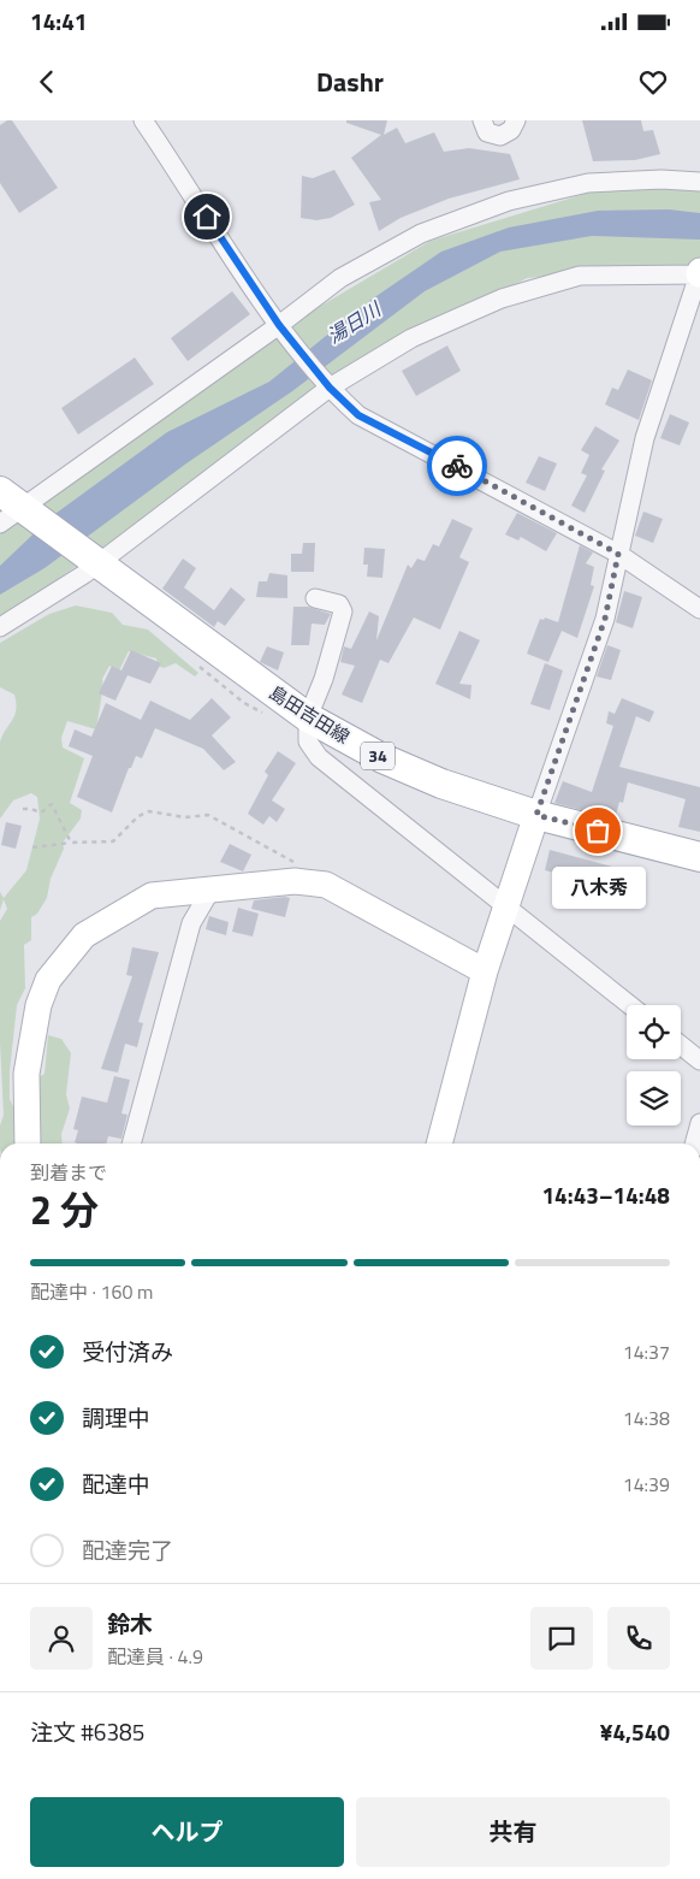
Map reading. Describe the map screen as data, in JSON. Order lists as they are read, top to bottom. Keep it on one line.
{"streets":{"main road":["島田吉田線","34"]},"water":["湯日川"],"places":["八木秀"],"page":{"status":"14:41","header":"Dashr","bubble":"八木秀","heading":["2 分","到着まで","14:43–14:48"],"panel":["鈴木","配達員 · 4.9","注文 #6385","¥4,540"],"bar":"配達中 · 160 m","list":[["受付済み","14:37"],["調理中","14:38"],["配達中","14:39"],"配達完了"],"buttons":["ヘルプ","共有"]}}
